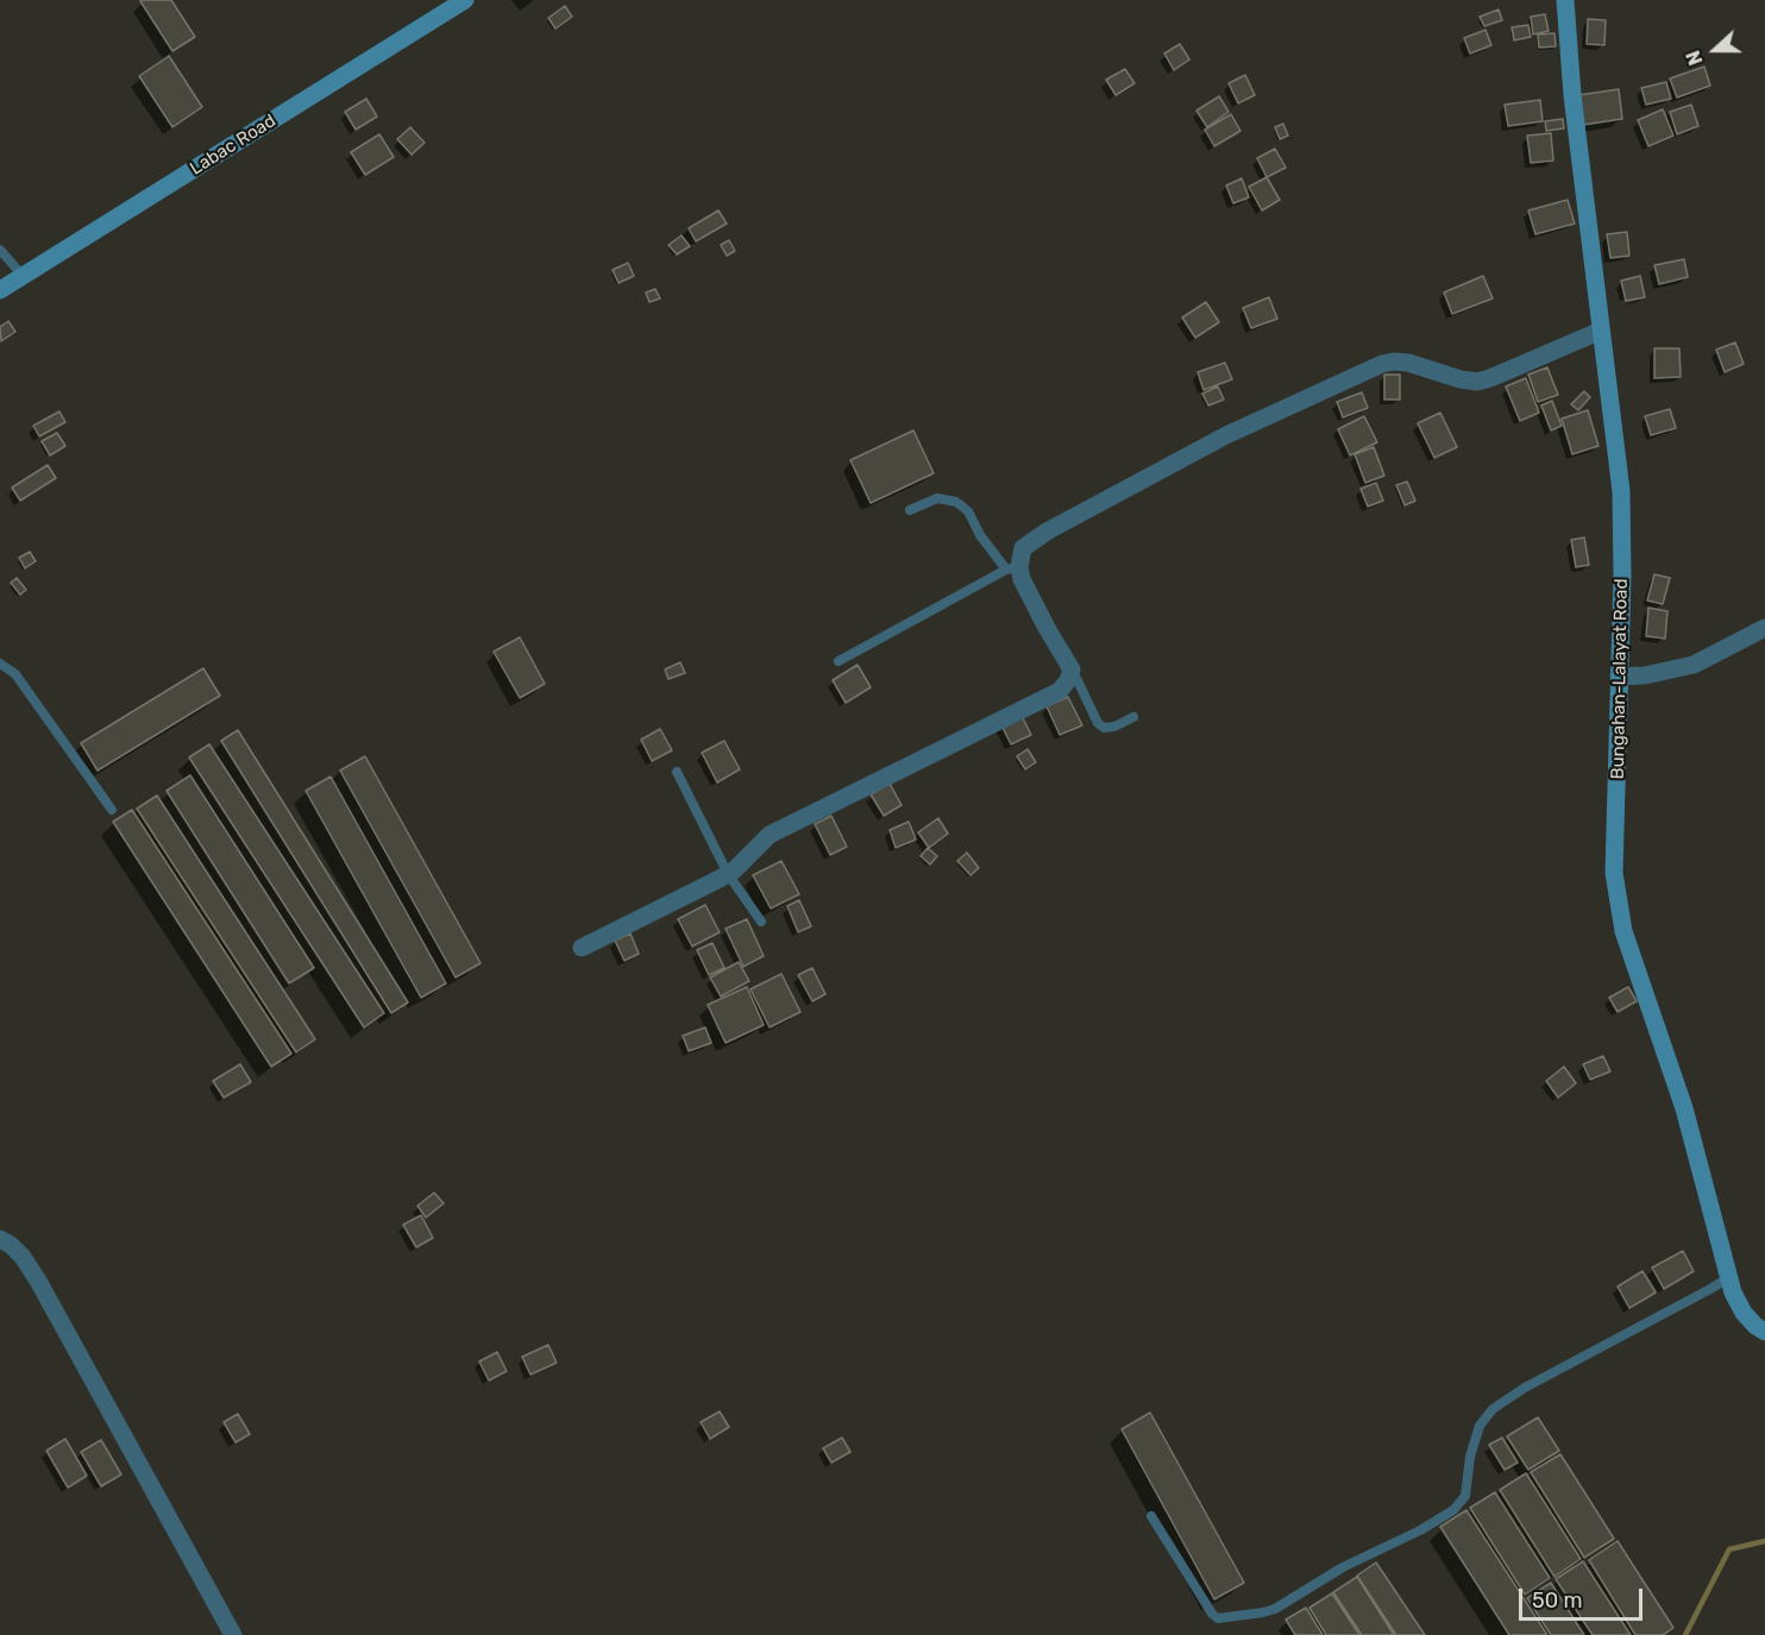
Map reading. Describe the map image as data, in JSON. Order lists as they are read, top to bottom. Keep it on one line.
{"streets":{"street":["Labac Road","Bungahan-Lalayat Road"]},"scale_bar":"50 m","north":"left"}
